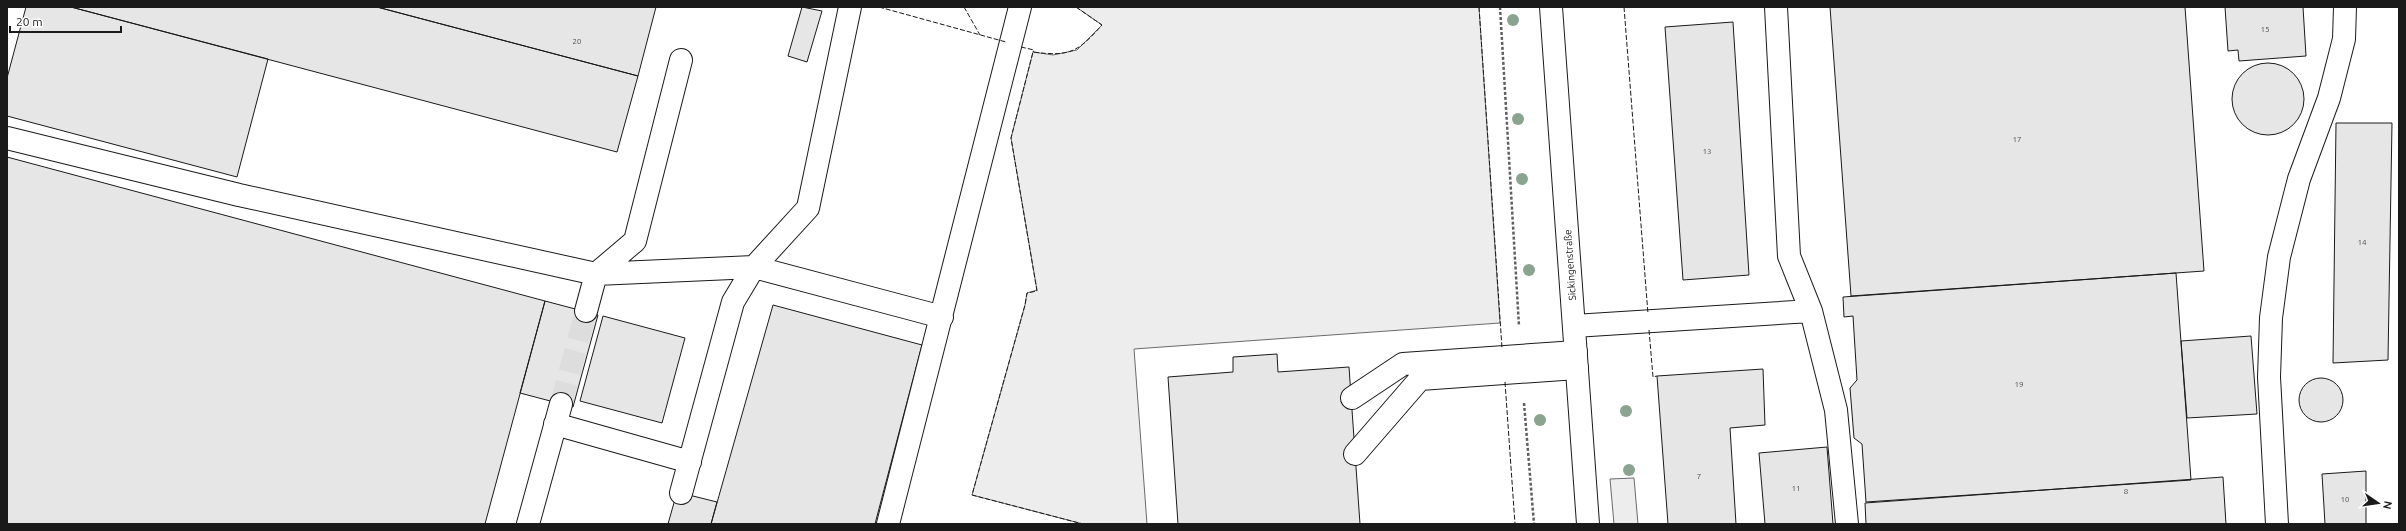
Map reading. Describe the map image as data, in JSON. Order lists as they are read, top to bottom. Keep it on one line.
{"streets":{"main road":["Sickingenstraße"]},"house_numbers":["15","20","17","13","14","19","7","11","8","10"],"scale_bar":"20 m","north":"right"}
